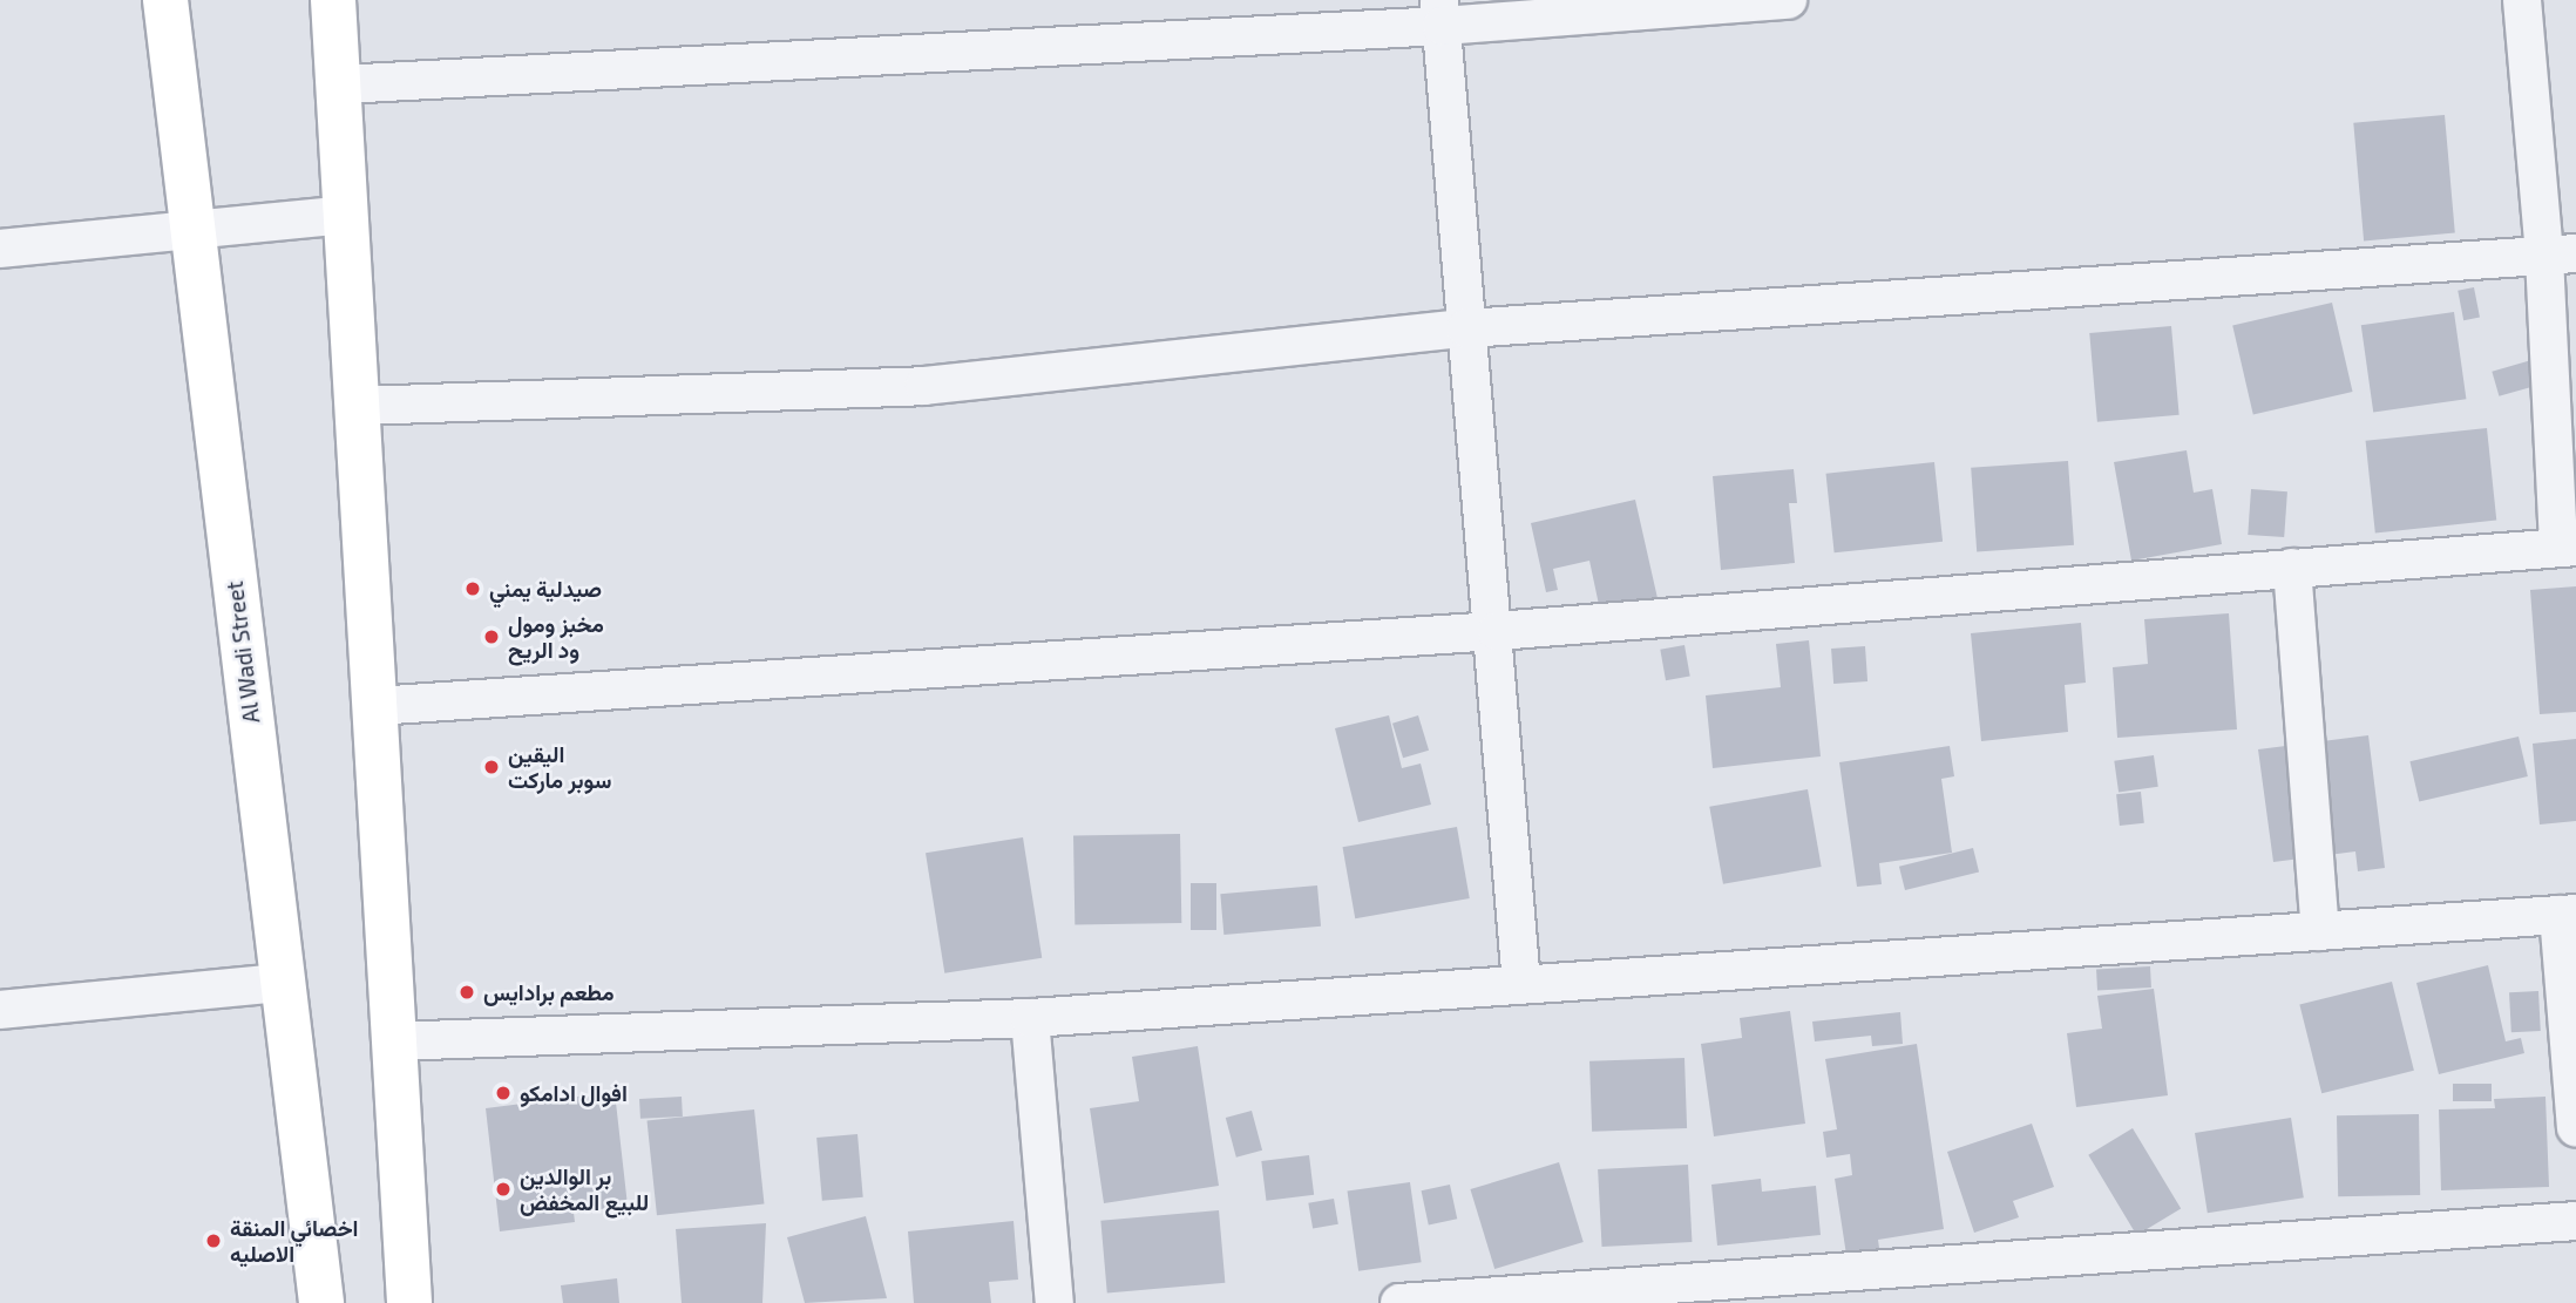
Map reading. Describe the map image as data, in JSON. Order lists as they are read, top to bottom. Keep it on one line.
{"streets":{"main road":["Al Wadi Street"]},"places":["صيدلية يمني","مخبز ومول ود الريح","اليقين سوبر ماركت","مطعم برادايس","افوال ادامكو","بر الوالدين للبيع المخفض","اخصائي المنقة الاصليه"]}
